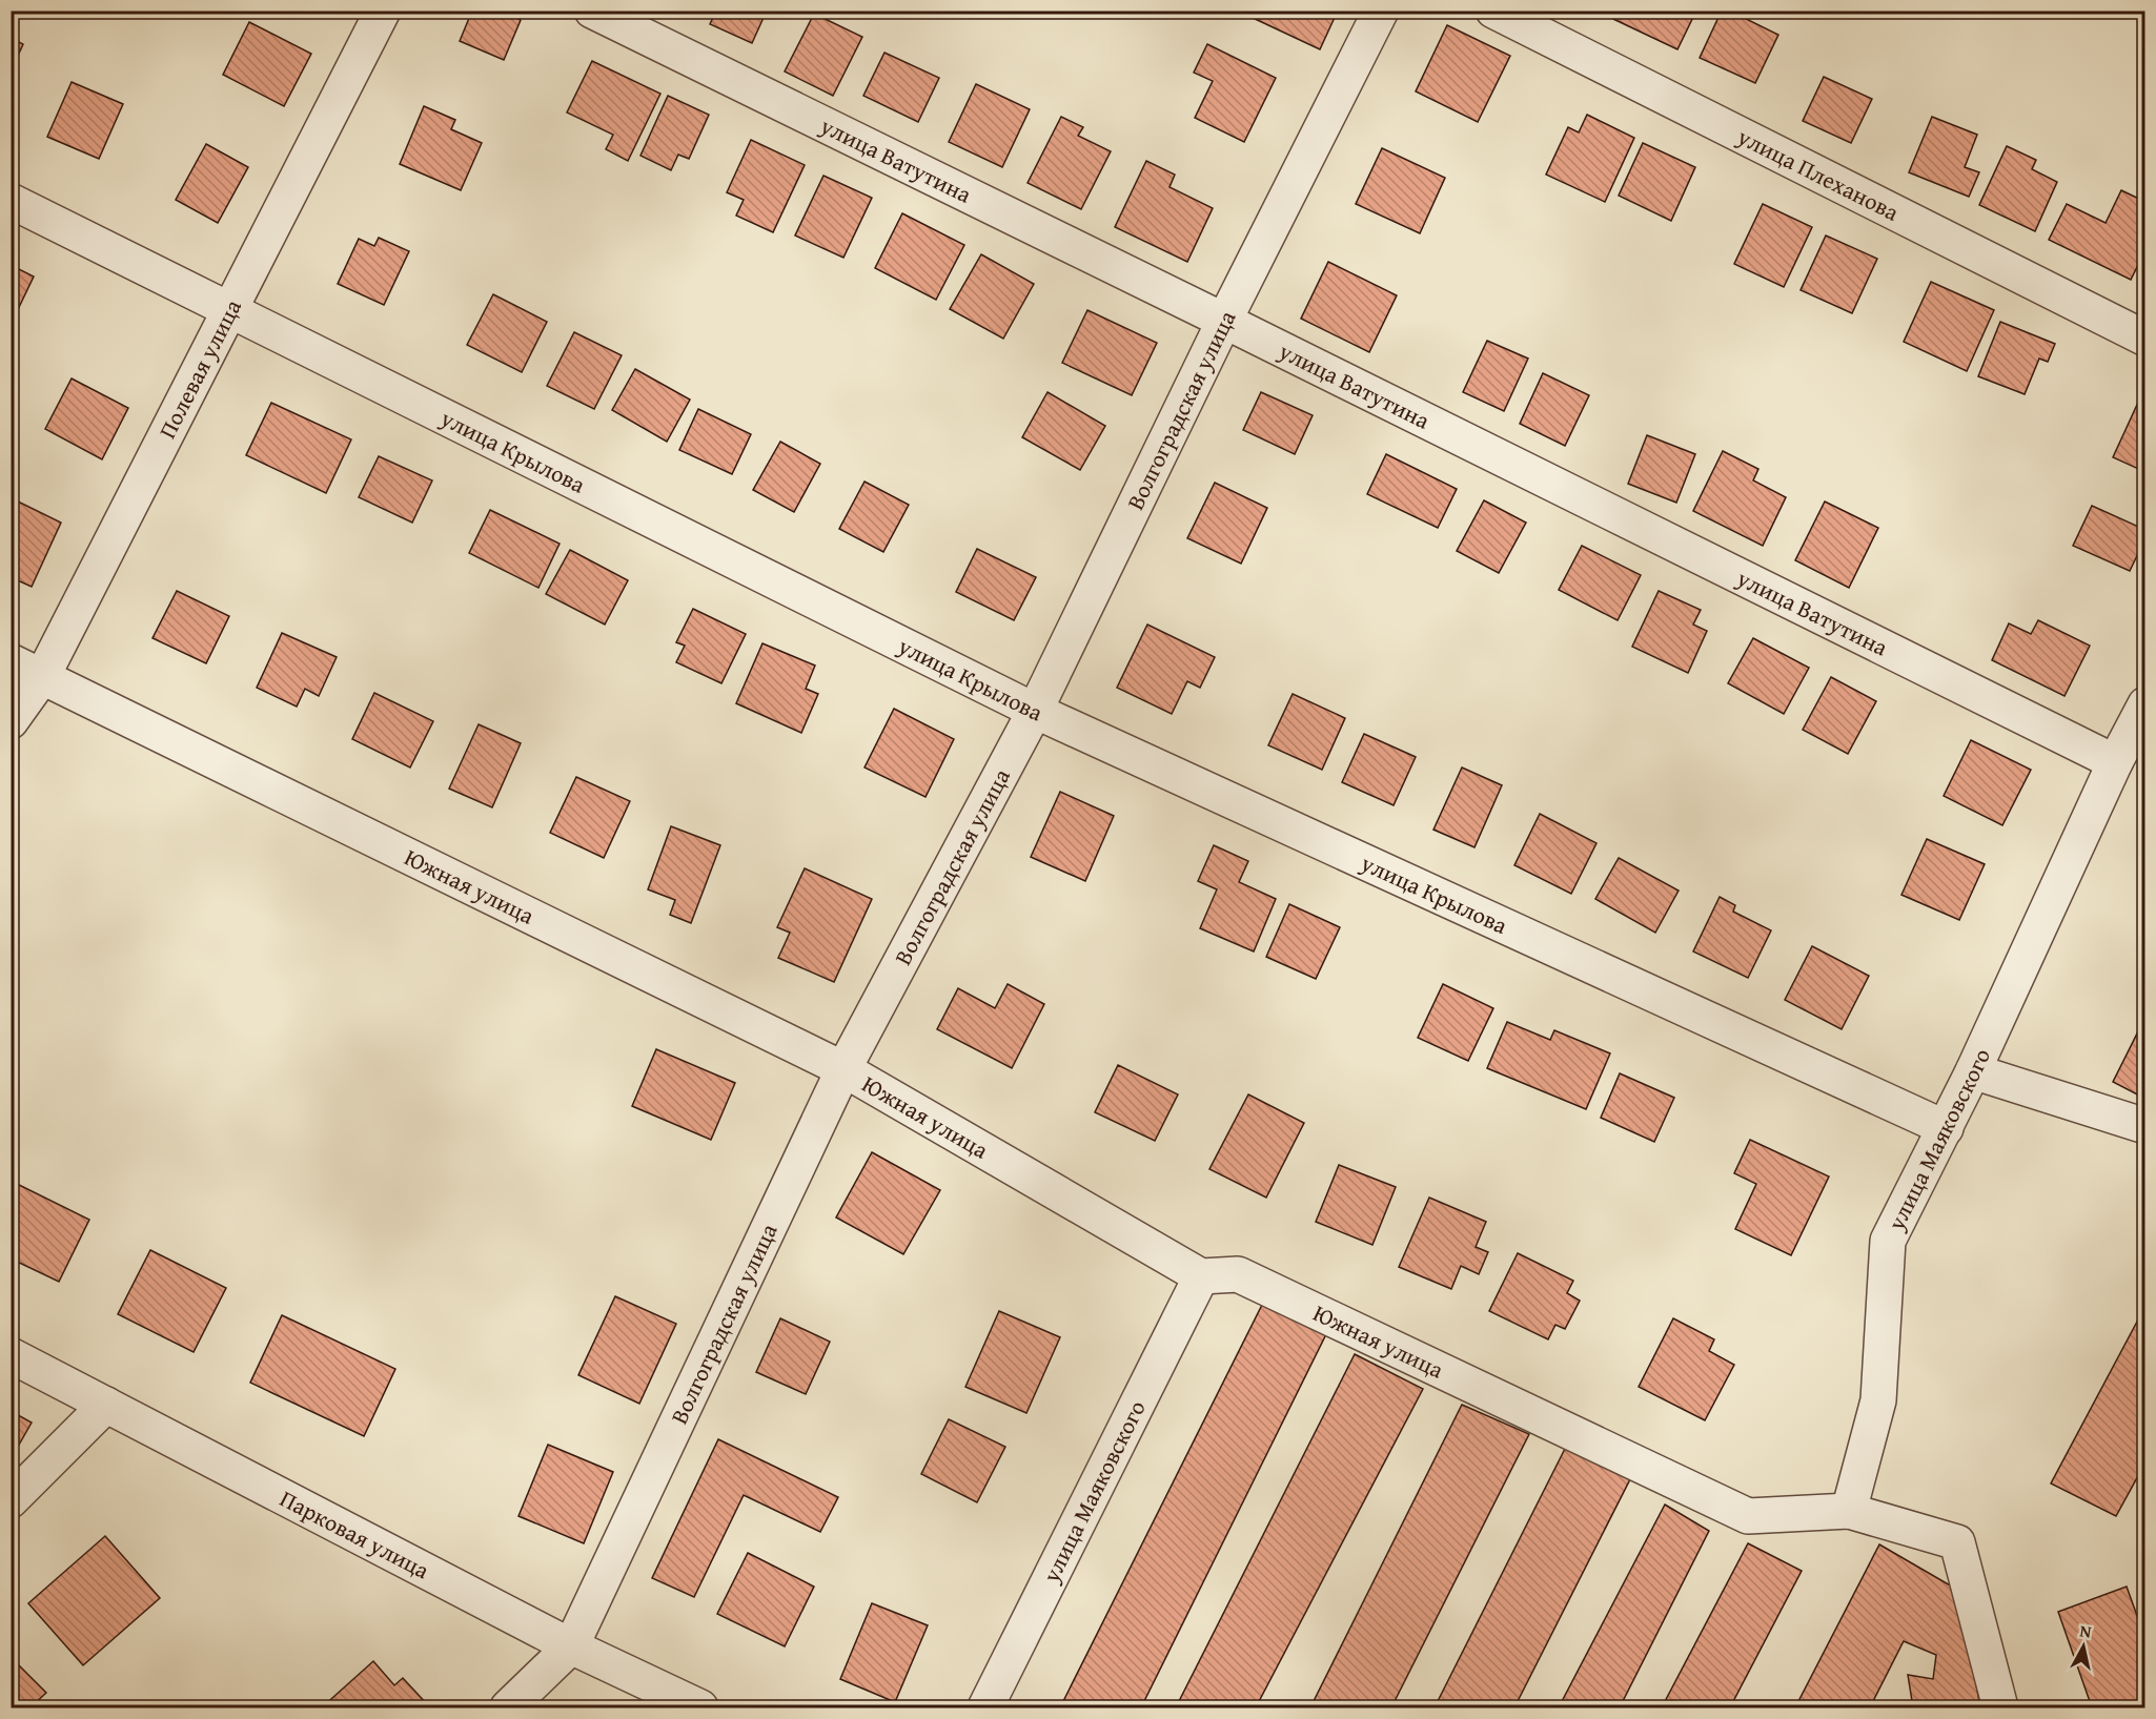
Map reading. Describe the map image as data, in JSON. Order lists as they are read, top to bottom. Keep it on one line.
{"streets":{"street":["улица Ватутина","улица Плеханова","Полевая улица","Волгоградская улица","улица Крылова","Южная улица","улица Маяковского","Парковая улица"]},"crossings":[["улица Ватутина","Волгоградская улица"],["улица Ватутина","улица Маяковского"],["Полевая улица","улица Крылова"],["Полевая улица","Южная улица"],["Волгоградская улица","улица Крылова"],["Волгоградская улица","Южная улица"],["Волгоградская улица","Парковая улица"],["улица Крылова","улица Маяковского"],["Южная улица","улица Маяковского"]],"north":"top"}
